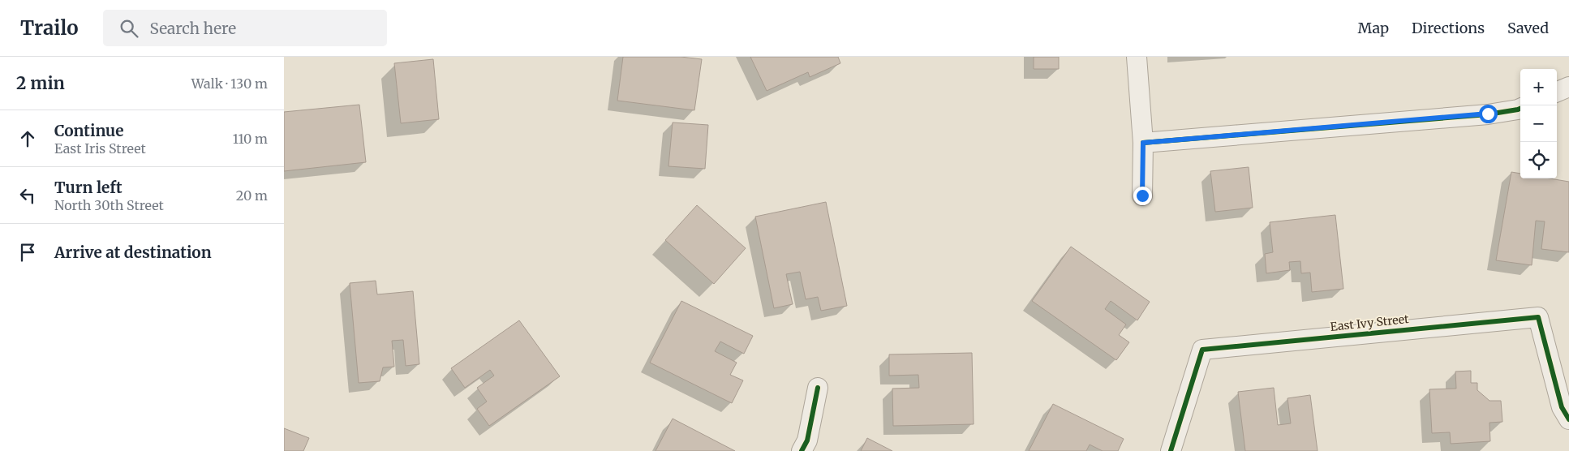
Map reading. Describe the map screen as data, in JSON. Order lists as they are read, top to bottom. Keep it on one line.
{"streets":{"street":["East Ivy Street"]},"page":{"header":"Trailo","search":"Search here","nav":["Map","Directions","Saved"],"heading":["2 min","Walk · 130 m"],"map_buttons":["+","−"],"list":[["Continue","East Iris Street","110 m"],["Turn left","North 30th Street","20 m"],"Arrive at destination"]}}
